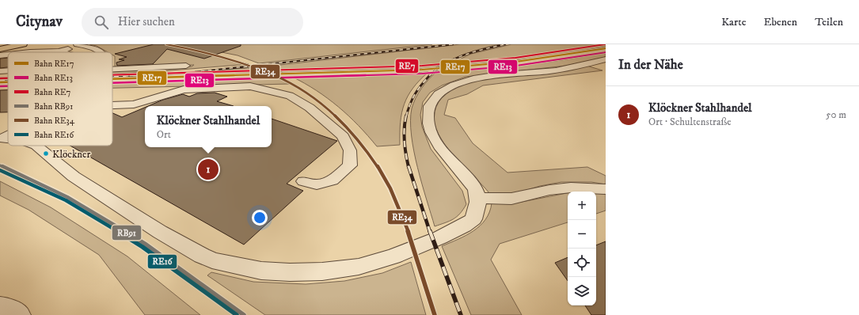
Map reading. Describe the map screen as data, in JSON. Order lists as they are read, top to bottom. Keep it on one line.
{"places":["Klöckner"],"lines":["rail line RE7","rail line RE34","rail line RE17","rail line RE13","rail line RB91","rail line RE16"],"legend":["Bahn RE17","Bahn RE13","Bahn RE7","Bahn RB91","Bahn RE34","Bahn RE16"],"page":{"header":"Citynav","search":"Hier suchen","nav":["Karte","Ebenen","Teilen"],"heading":"In der Nähe","list":[{"mark":"1","name":"Klöckner Stahlhandel","note":"Ort · Schultenstraße","value":"50 m"}],"popup":["Klöckner Stahlhandel","Ort"],"pins":"1","map_buttons":["+","−"]}}
